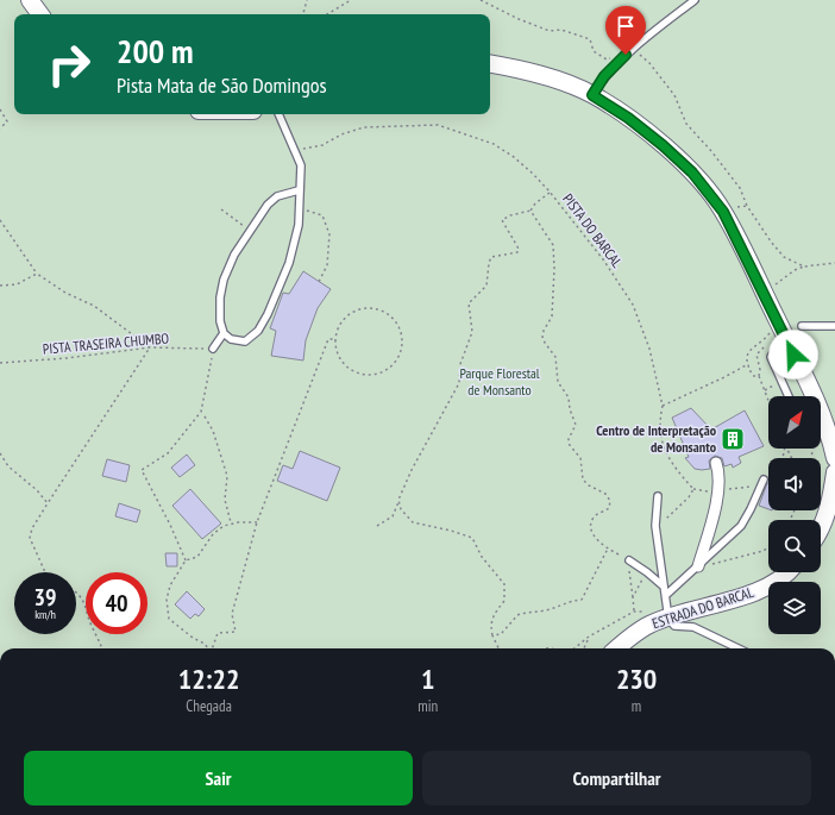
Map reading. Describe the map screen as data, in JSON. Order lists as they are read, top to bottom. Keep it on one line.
{"streets":{"street":["ESTRADA DO BARCAL"],"path":["PISTA DO BARCAL","PISTA TRASEIRA CHUMBO"]},"parks":["Parque Florestal de Monsanto"],"places":{"building":["Centro de Interpretação de Monsanto"]},"north":"top right","page":{"turn":["200 m","Pista Mata de São Domingos"],"speed":"39 km/h","limit":"40","eta":["12:22","Chegada","1","min","230","m"],"buttons":["Sair","Compartilhar"]}}
